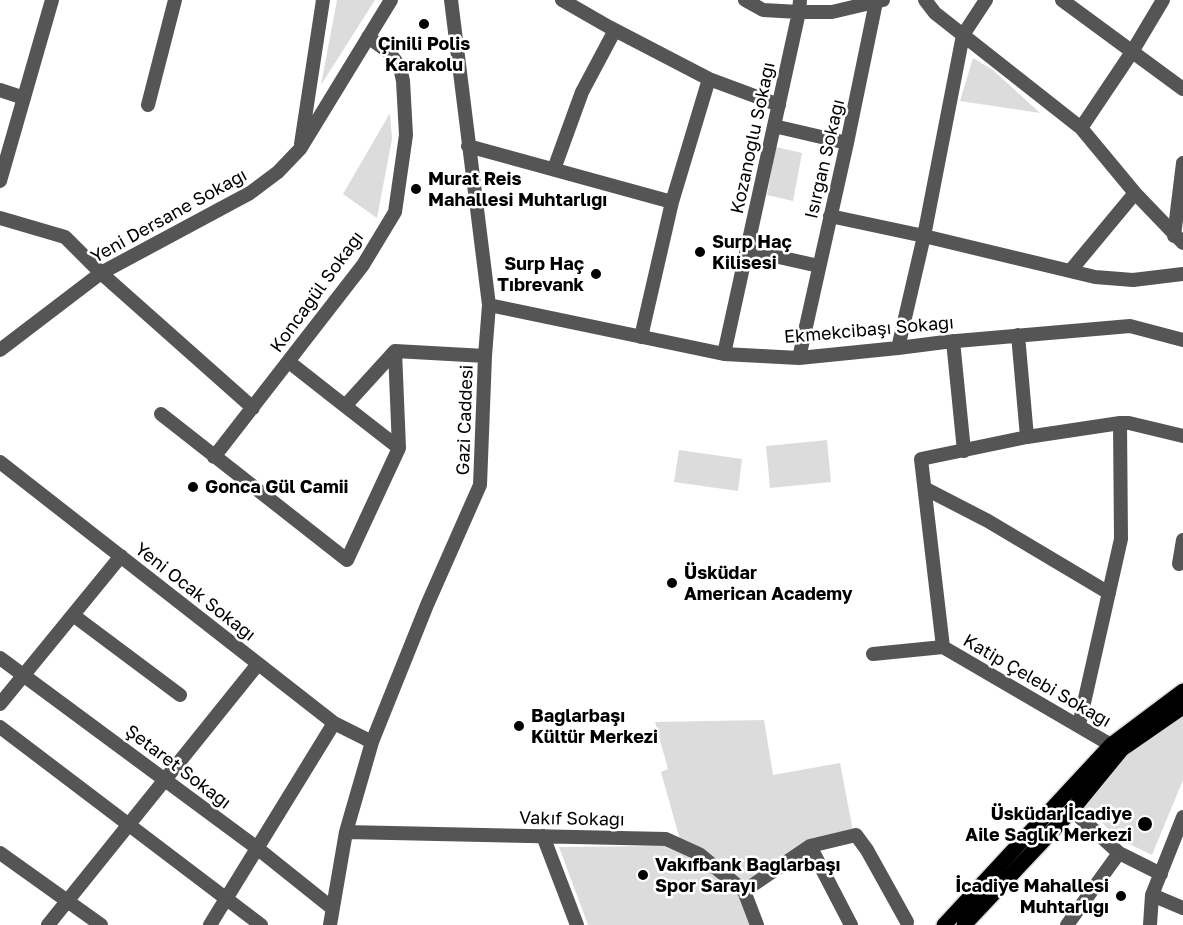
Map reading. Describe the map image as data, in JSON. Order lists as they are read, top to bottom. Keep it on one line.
{"streets":{"street":["Kozanoğlu Sokağı","Isırgan Sokağı","Yeni Dersane Sokağı","Koncagül Sokağı","Ekmekcibaşı Sokağı","Gazi Caddesi","Yeni Ocak Sokağı","Katip Çelebi Sokağı","Şetaret Sokağı","Vakıf Sokağı"]},"crossings":[["Kozanoğlu Sokağı","Ekmekcibaşı Sokağı"],["Isırgan Sokağı","Ekmekcibaşı Sokağı"],["Yeni Dersane Sokağı","Koncagül Sokağı"],["Ekmekcibaşı Sokağı","Gazi Caddesi"],["Gazi Caddesi","Yeni Ocak Sokağı"],["Gazi Caddesi","Şetaret Sokağı"],["Gazi Caddesi","Vakıf Sokağı"]],"places":["Çinili Polis Karakolu","Murat Reis Mahallesi Muhtarlığı","Surp Haç Kilisesi","Surp Haç Tıbrevank","Gonca Gül Camii","Üsküdar American Academy","Bağlarbaşı Kültür Merkezi","Üsküdar İcadiye Aile Sağlık Merkezi","Vakıfbank Bağlarbaşı Spor Sarayı","İcadiye Mahallesi Muhtarlığı"]}
